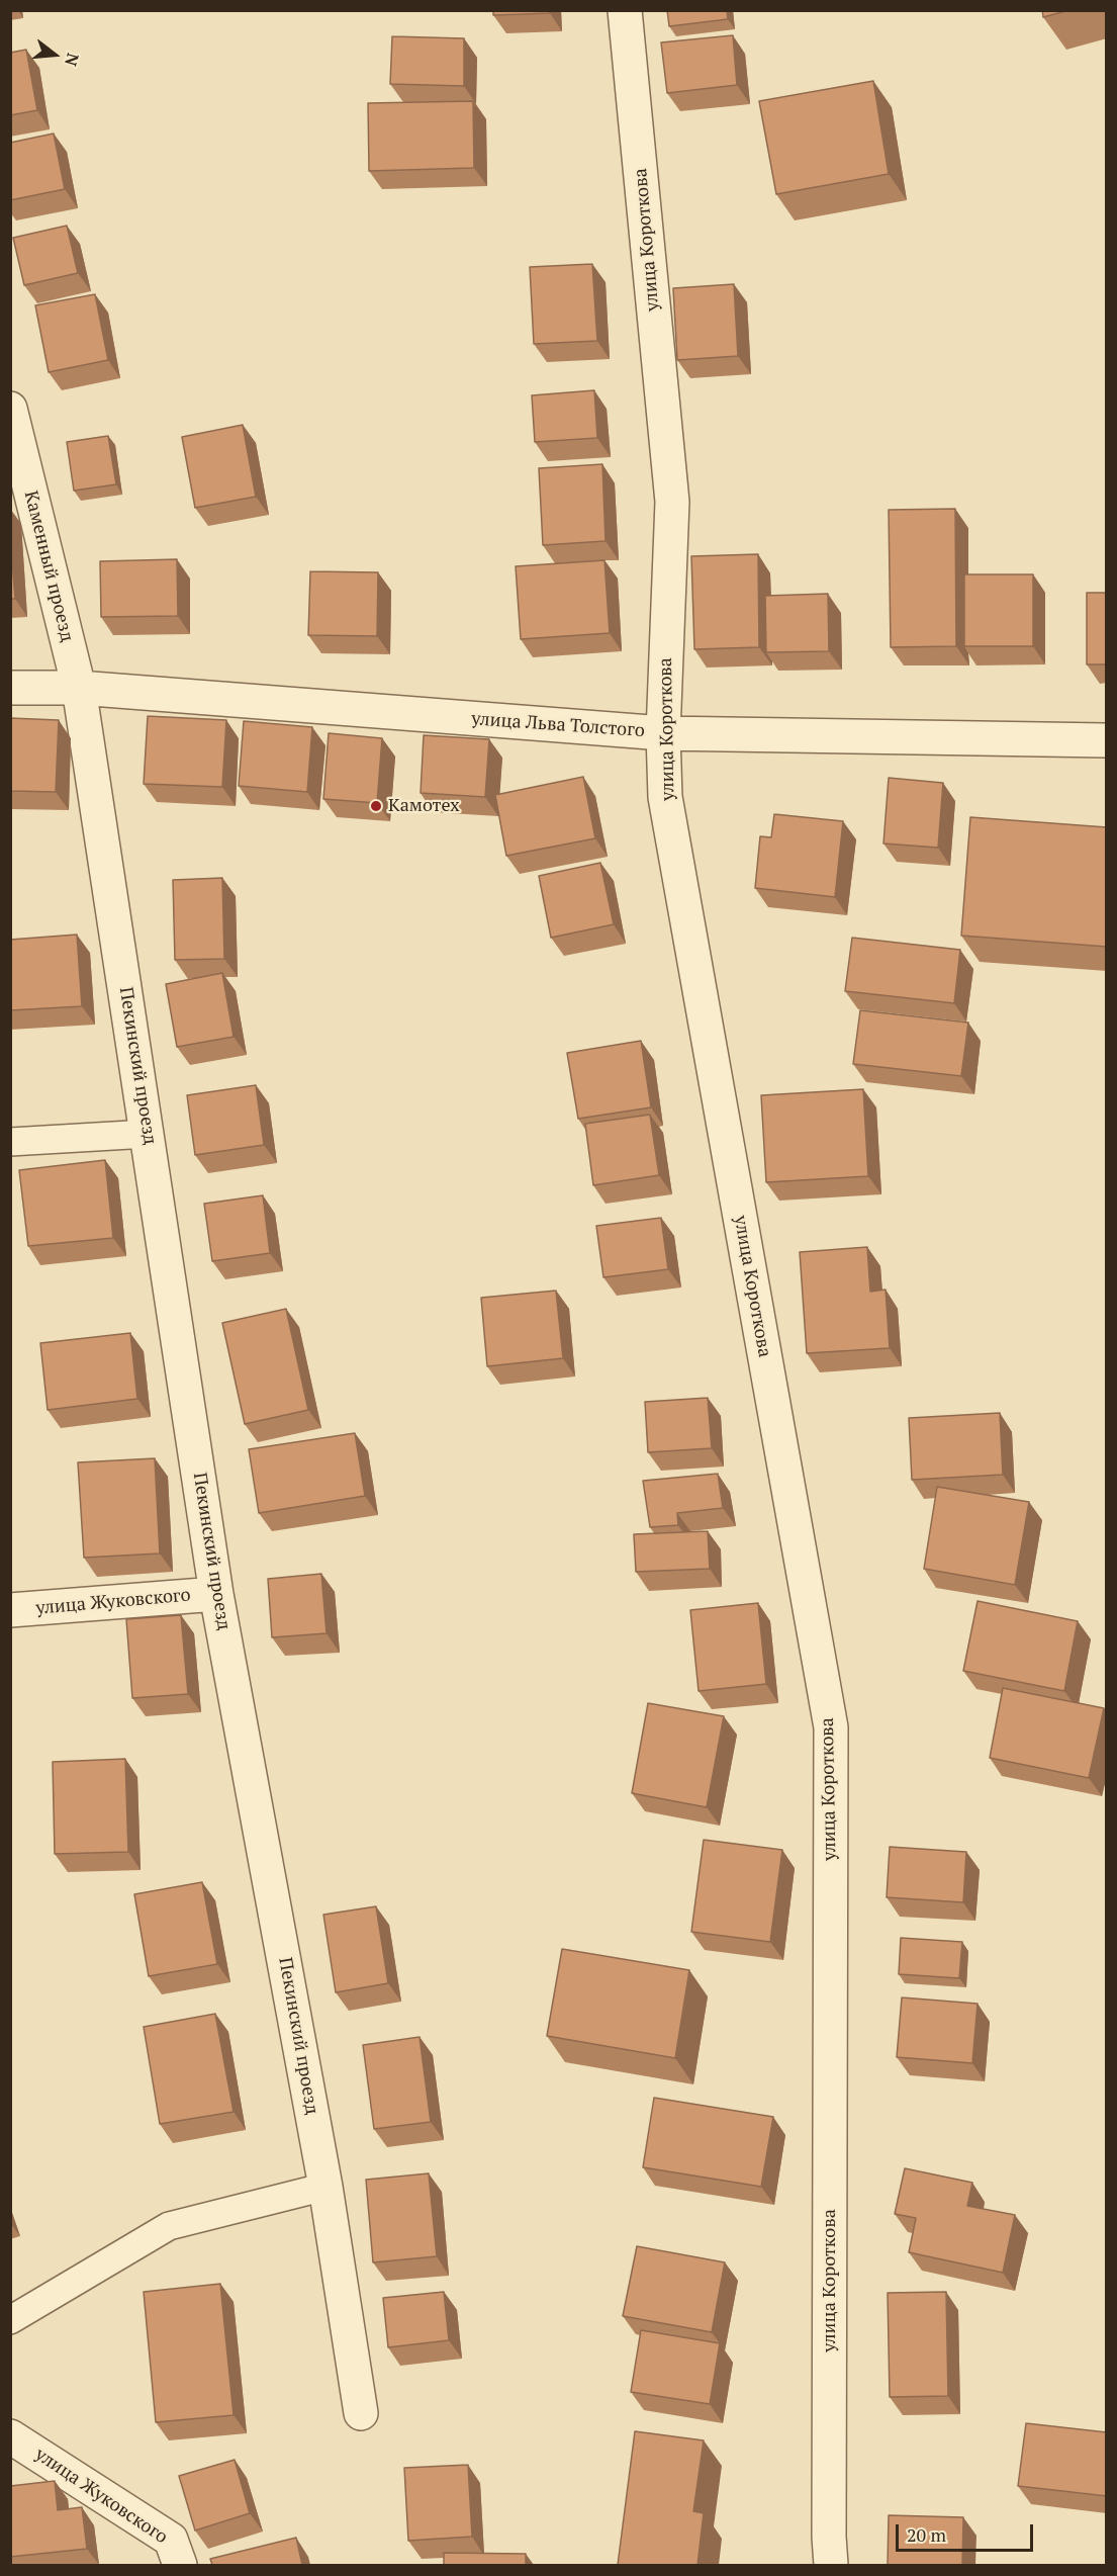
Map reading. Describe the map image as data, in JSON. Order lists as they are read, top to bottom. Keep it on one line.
{"streets":{"street":["улица Короткова","Каменный проезд","улица Льва Толстого","Пекинский проезд","улица Жуковского"]},"crossings":[["улица Короткова","улица Льва Толстого"],["Каменный проезд","улица Льва Толстого"],["Каменный проезд","Пекинский проезд"],["улица Льва Толстого","Пекинский проезд"],["Пекинский проезд","улица Жуковского"]],"places":["Камотех"],"scale_bar":"20 m","north":"right"}
